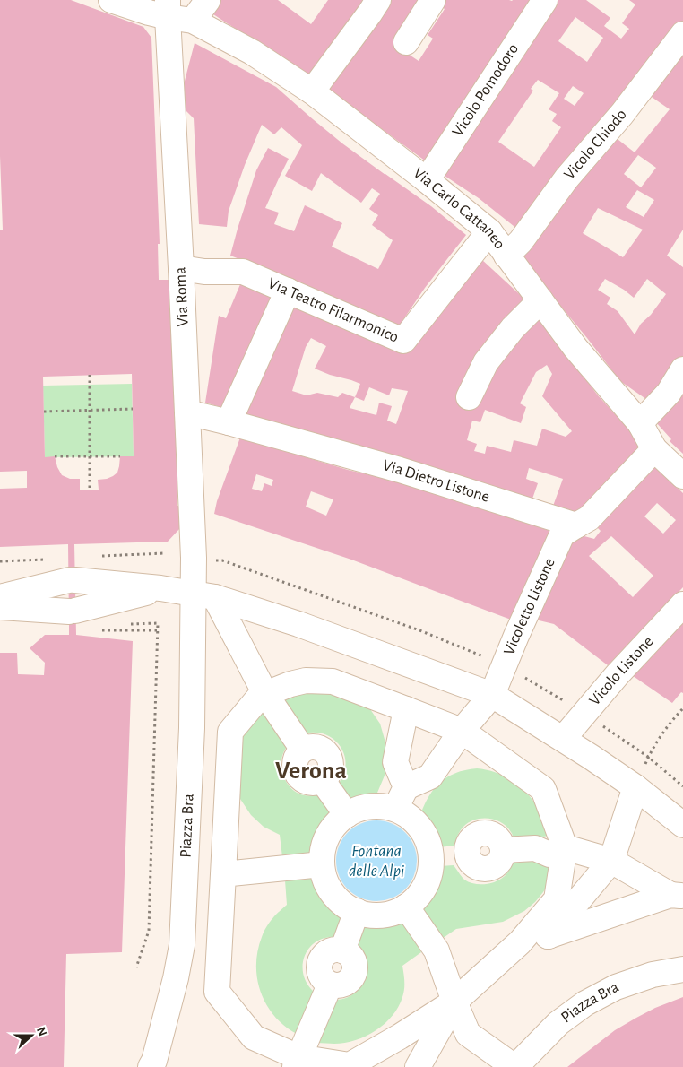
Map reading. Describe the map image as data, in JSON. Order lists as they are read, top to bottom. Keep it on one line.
{"streets":{"street":["Vicolo Pomodoro","Vicolo Chiodo","Via Carlo Cattaneo","Via Roma","Via Teatro Filarmonico","Via Dietro Listone","Vicoletto Listone","Vicolo Listone","Piazza Bra"]},"crossings":[["Vicolo Pomodoro","Via Carlo Cattaneo"],["Vicolo Chiodo","Via Carlo Cattaneo"],["Via Carlo Cattaneo","Via Roma"],["Via Carlo Cattaneo","Via Teatro Filarmonico"],["Via Roma","Via Teatro Filarmonico"],["Via Roma","Via Dietro Listone"],["Via Roma","Piazza Bra"],["Via Dietro Listone","Vicoletto Listone"]],"districts":["Verona"],"water":["Fontana delle Alpi"],"north":"right"}
